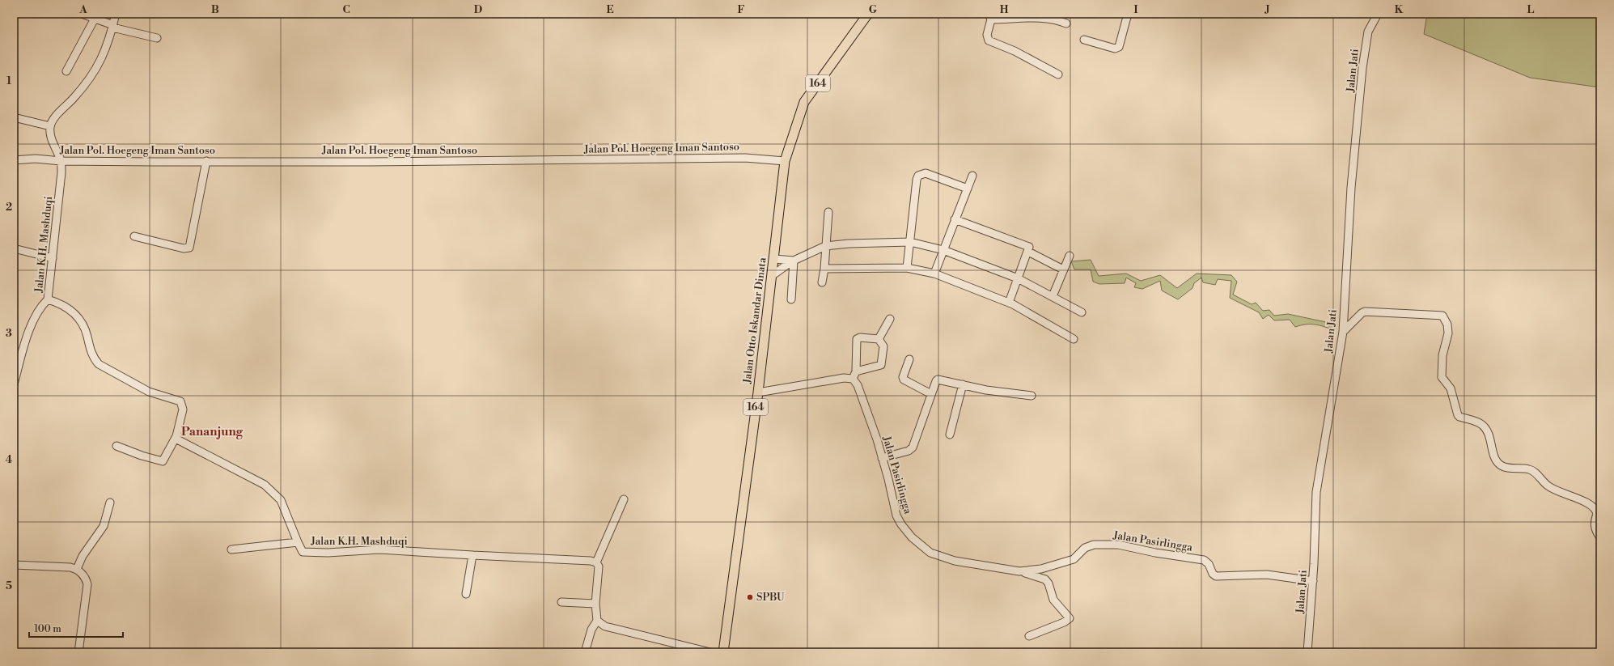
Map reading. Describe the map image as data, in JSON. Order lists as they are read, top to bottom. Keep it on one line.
{"streets":{"main road":["164","Jalan Otto Iskandar Dinata"],"street":["Jalan Jati","Jalan Pol. Hoegeng Iman Santoso","Jalan K.H. Mashduqi","Jalan Pasirlingga"]},"crossings":[["Jalan Jati","Jalan Pasirlingga"],["Jalan Pol. Hoegeng Iman Santoso","Jalan K.H. Mashduqi"],["Jalan Pol. Hoegeng Iman Santoso","Jalan Otto Iskandar Dinata"]],"districts":["Pananjung"],"places":["SPBU"],"scale_bar":"100 m","grid":{"columns":["A","B","C","D","E","F","G","H","I","J","K","L"],"rows":["1","2","3","4","5"]}}
